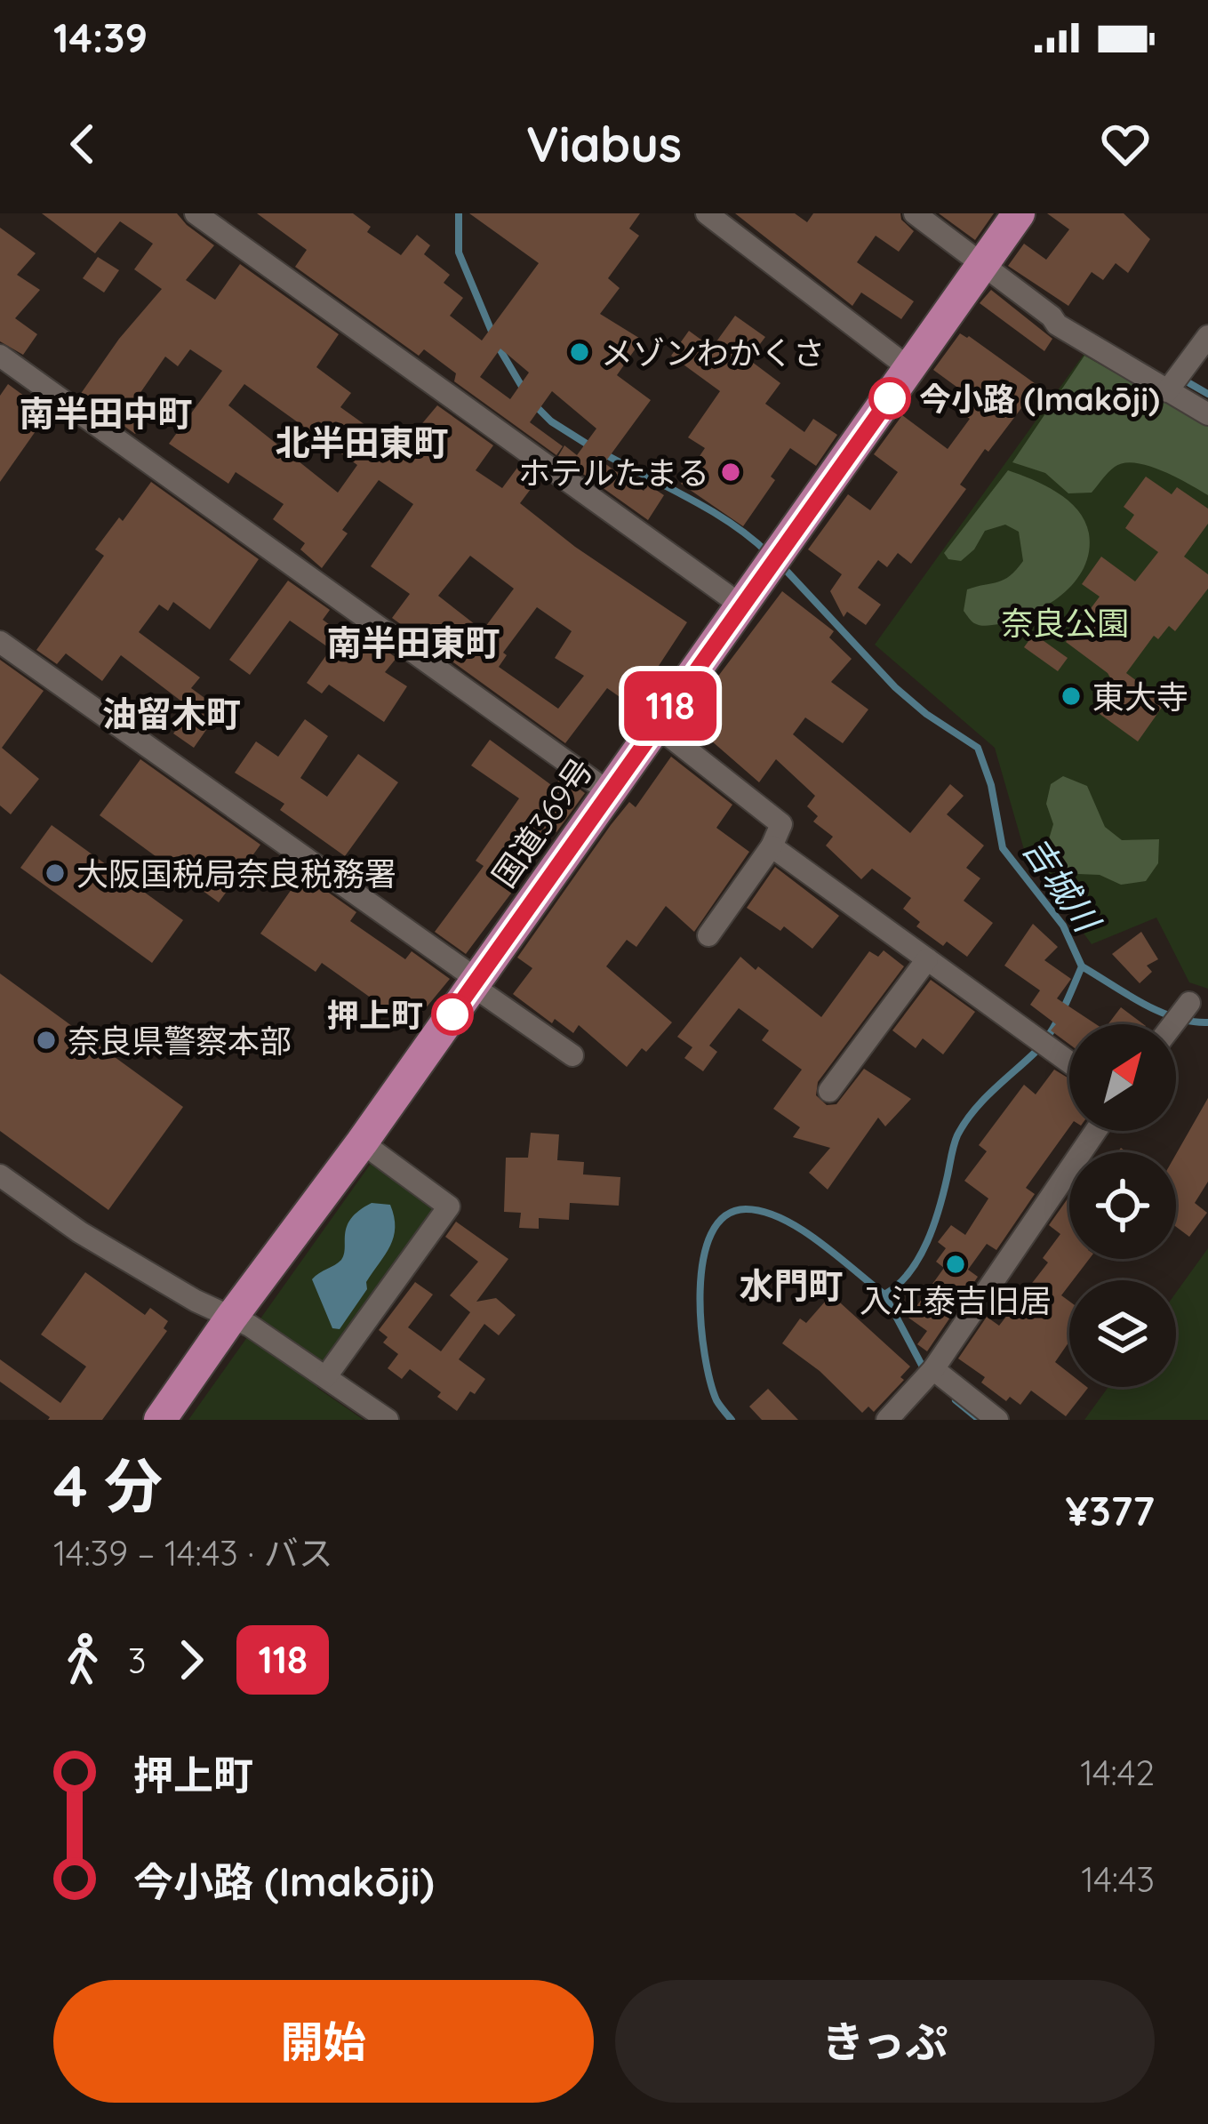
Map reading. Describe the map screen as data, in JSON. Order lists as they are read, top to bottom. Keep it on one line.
{"streets":{"highway":["国道369号"]},"districts":["南半田中町","北半田東町","南半田東町","油留木町","水門町"],"water":["吉城川"],"parks":["奈良公園"],"places":["メゾンわかくさ","今小路 (Imakōji)","ホテルたまる","東大寺","大阪国税局奈良税務署","押上町","奈良県警察本部","入江泰吉旧居"],"lines":["bus line 118"],"north":"top right","page":{"status":"14:39","header":"Viabus","on_map":"118","heading":["4 分","14:39 – 14:43 · バス","¥377"],"legs":["3","118"],"list":[{"name":"押上町","value":"14:42"},{"name":"今小路 (Imakōji)","value":"14:43"}],"buttons":["開始","きっぷ"]}}
